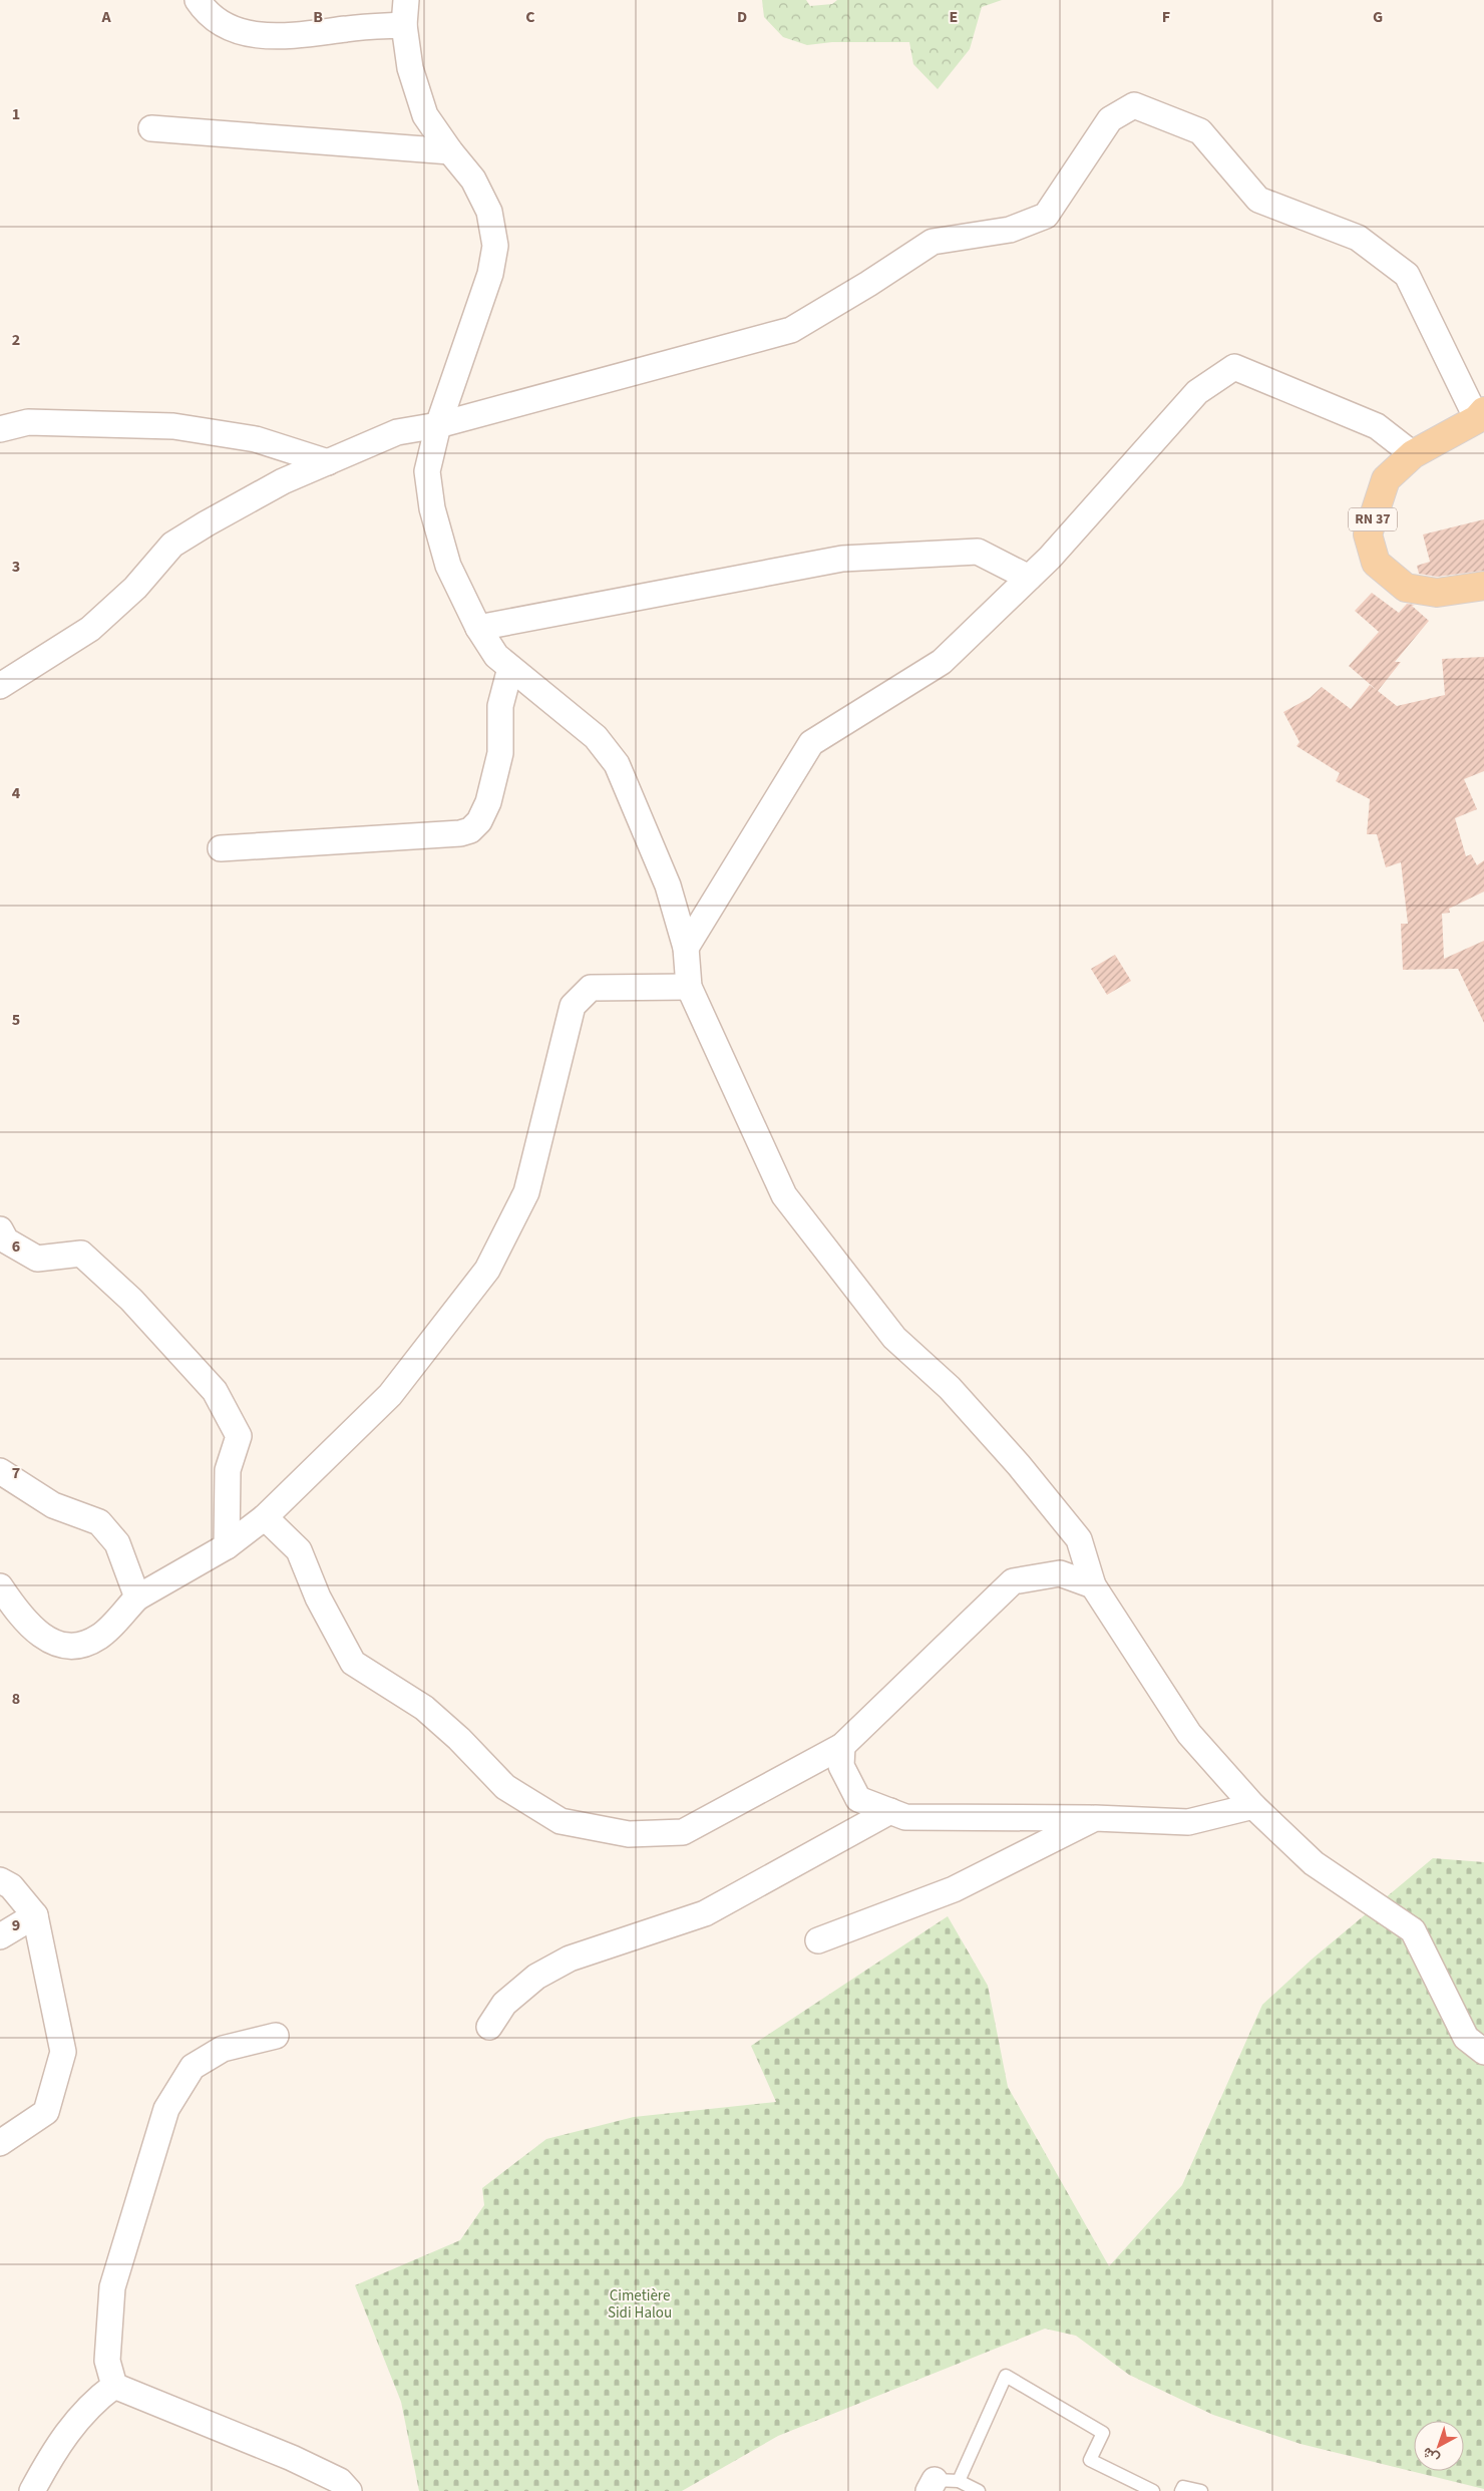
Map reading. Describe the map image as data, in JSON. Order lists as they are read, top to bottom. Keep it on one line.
{"streets":{"main road":["RN 37"]},"parks":["Cimetière Sidi Halou"],"north":"bottom left","grid":{"columns":["A","B","C","D","E","F","G"],"rows":["1","2","3","4","5","6","7","8","9"]}}
